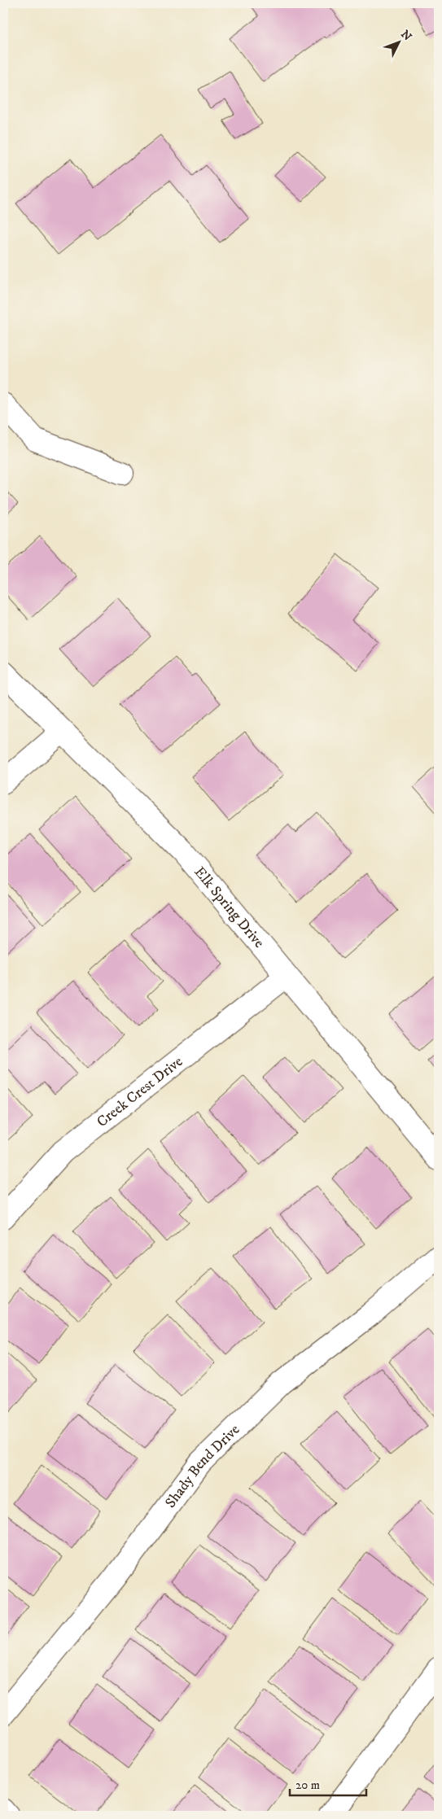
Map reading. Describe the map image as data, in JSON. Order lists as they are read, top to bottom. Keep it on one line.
{"streets":{"street":["Elk Spring Drive","Creek Crest Drive","Shady Bend Drive"]},"crossings":[["Elk Spring Drive","Creek Crest Drive"]],"scale_bar":"20 m","north":"top right"}
